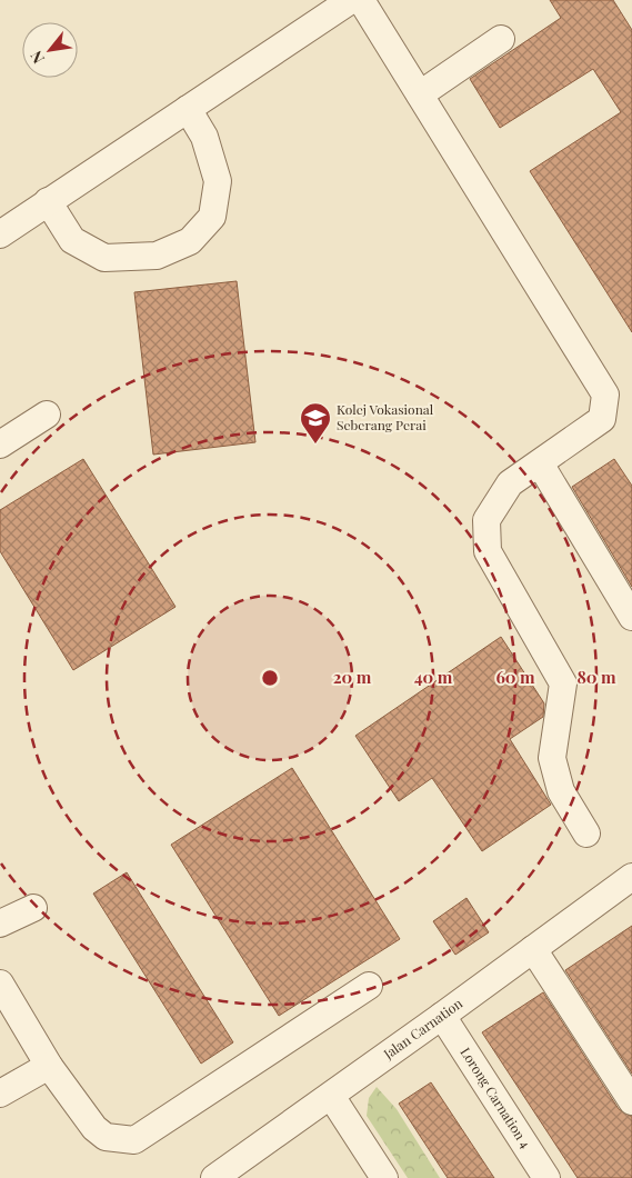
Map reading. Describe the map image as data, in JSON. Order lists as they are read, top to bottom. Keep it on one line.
{"streets":{"street":["Jalan Carnation","Lorong Carnation 4"]},"crossings":[["Jalan Carnation","Lorong Carnation 4"]],"places":{"school or university":["Kolej Vokasional Seberang Perai"]},"north":"bottom left","rings":["20 m","40 m","60 m","80 m"]}
